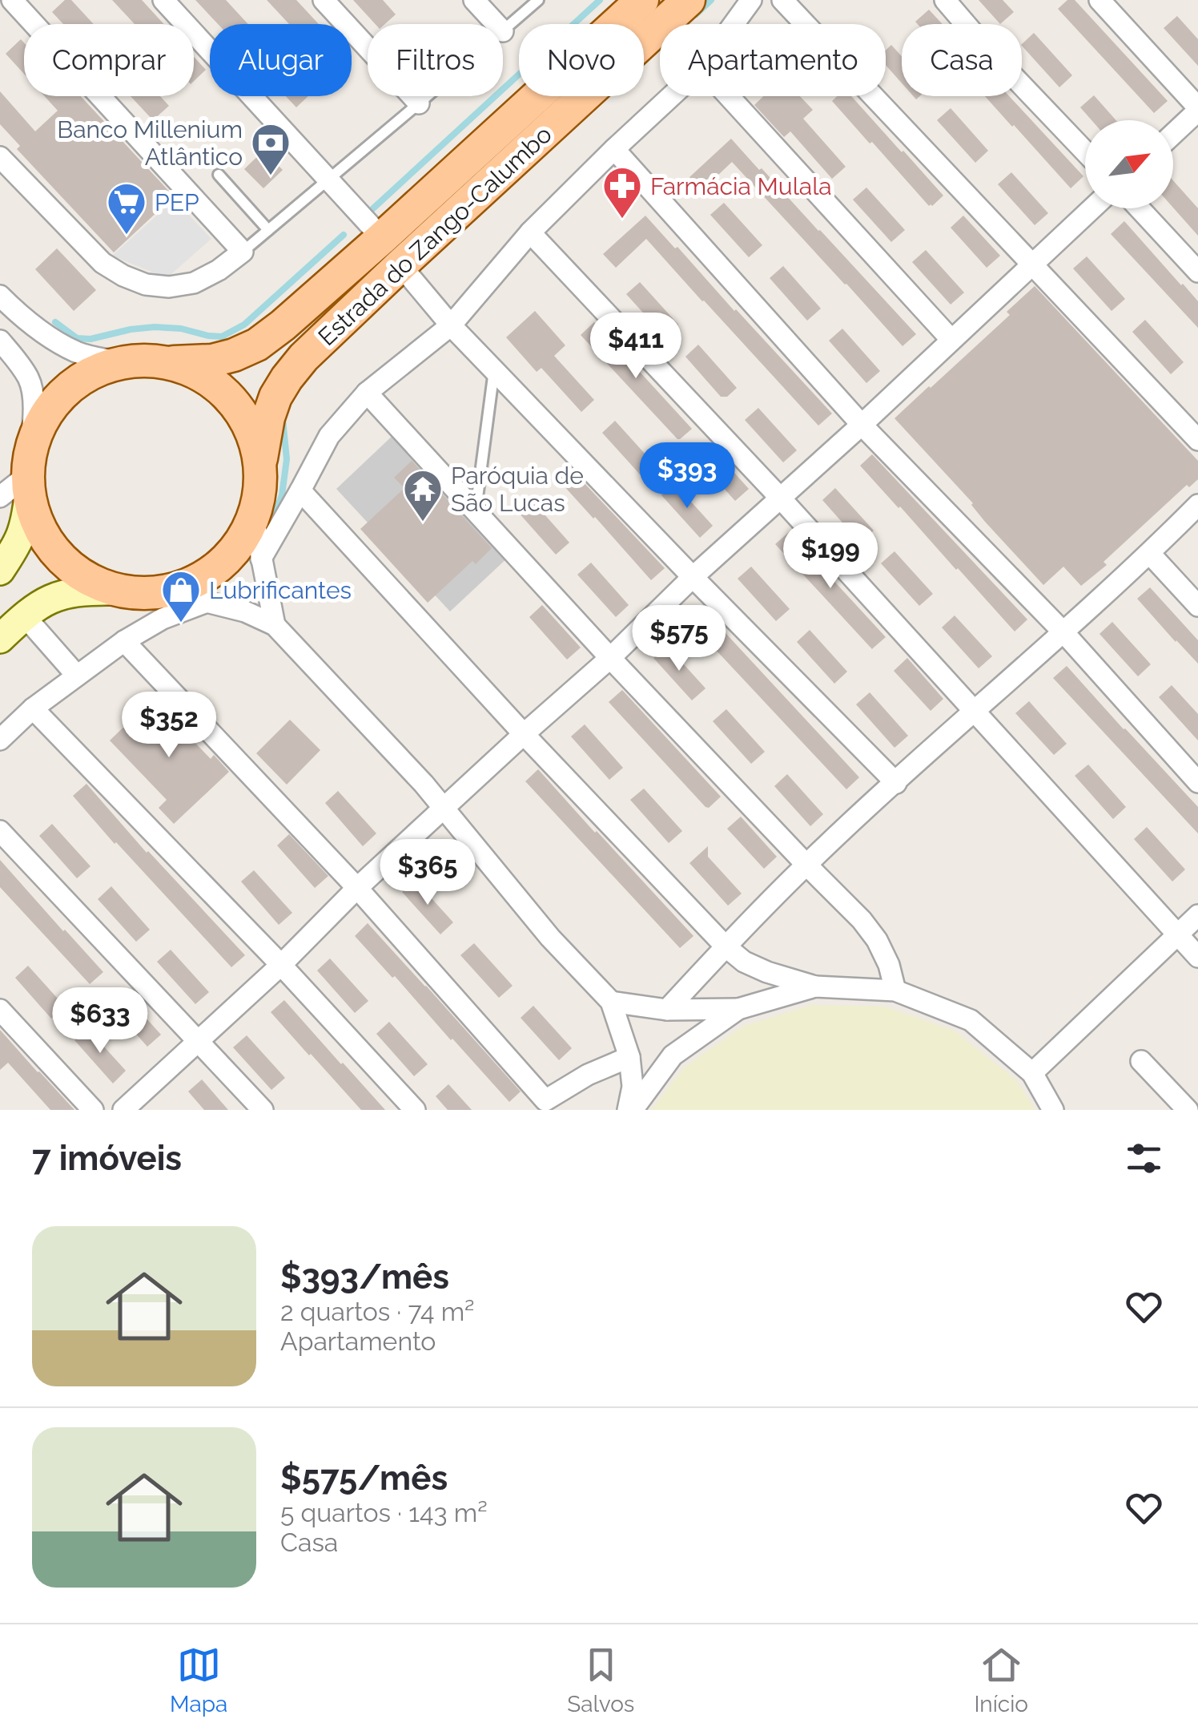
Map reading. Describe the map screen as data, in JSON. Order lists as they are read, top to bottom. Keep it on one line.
{"streets":{"main road":["Estrada do Zango-Calumbo"]},"places":{"bank":["Banco Millenium Atlântico"],"pharmacy":["Farmácia Mulala"],"supermarket":["PEP"],"temple":["Paróquia de São Lucas"],"shop":["Lubrificantes"]},"north":"top right","page":{"chip":["Comprar","Alugar","Filtros","Novo","Apartamento","Casa"],"price":["$411","$393","$199","$575","$352","$365","$633"],"heading":"7 imóveis","list":[{"name":"$393/mês","note":"2 quartos · 74 m² · Apartamento"},{"name":"$575/mês","note":"5 quartos · 143 m² · Casa"}],"tabs":["Mapa","Salvos","Início"]}}
